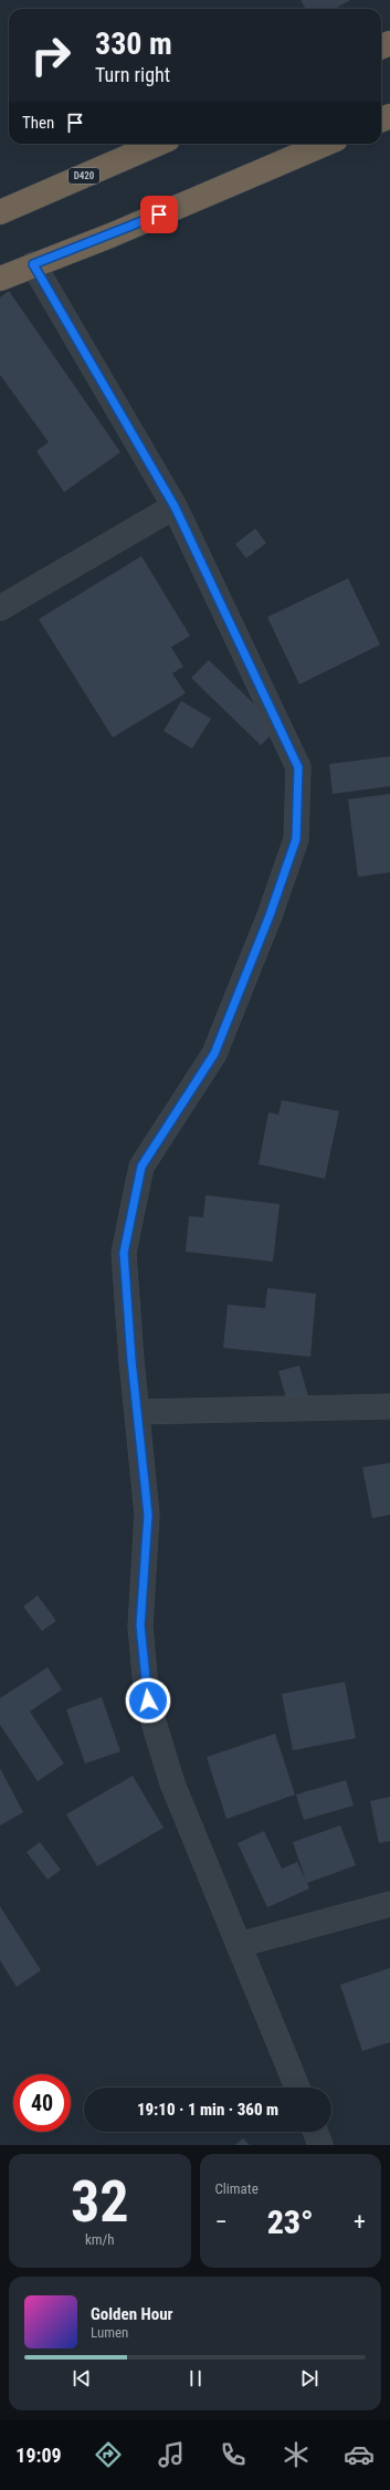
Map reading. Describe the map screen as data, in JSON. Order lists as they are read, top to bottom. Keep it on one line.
{"streets":{"highway":["D420"]},"page":{"turn":["330 m","Turn right"],"then":"Then","limit":"40","trip":"19:10 · 1 min · 360 m","tile":[["32","km/h"],"Climate"],"heat":["−","23°","+"],"song":["Golden Hour","Lumen"],"tabs":"19:09"}}
